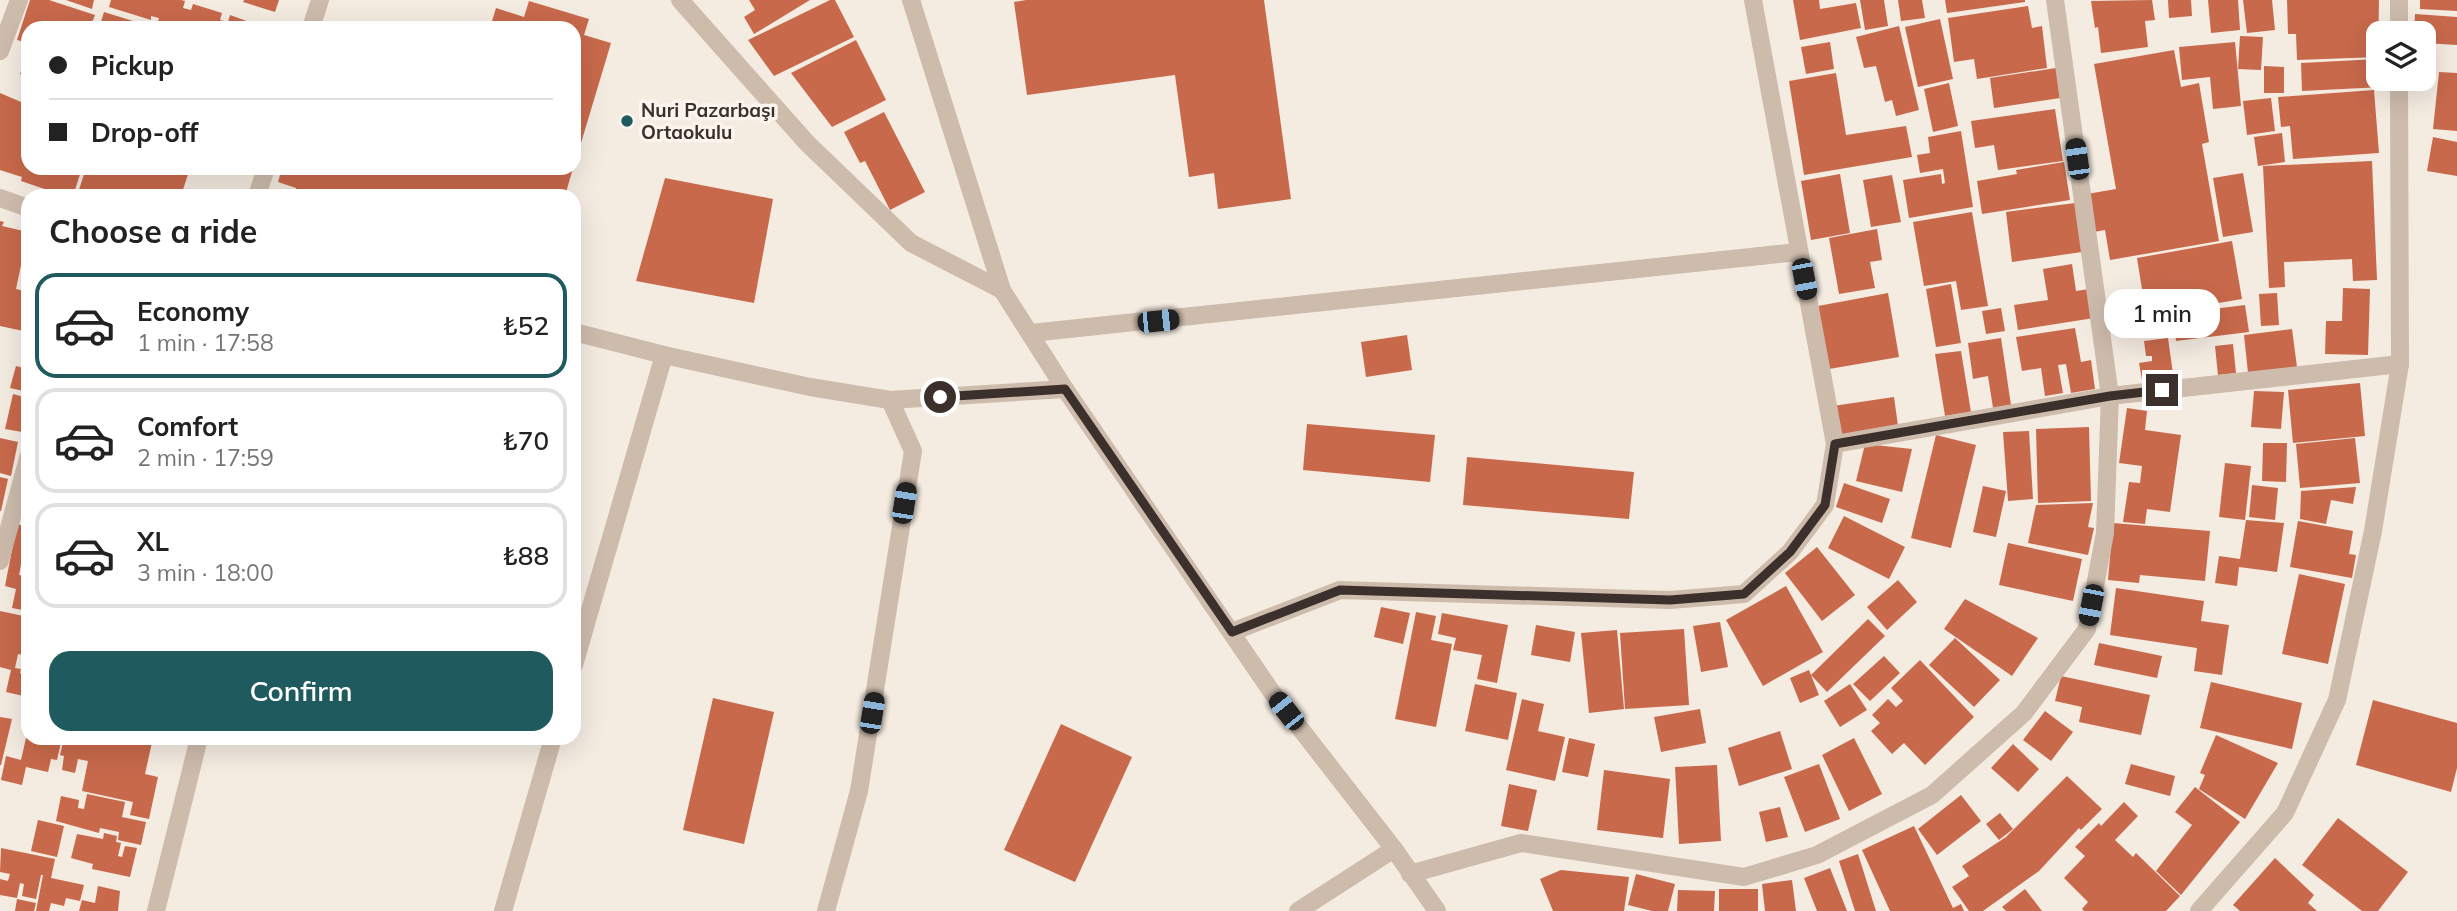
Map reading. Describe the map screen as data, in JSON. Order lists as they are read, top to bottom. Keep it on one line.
{"places":["Nuri Pazarbaşı Ortaokulu"],"page":{"banner":["Pickup","Drop-off"],"heading":"Choose a ride","list":[{"name":"Economy","note":"1 min · 17:58","value":"₺52"},{"name":"Comfort","note":"2 min · 17:59","value":"₺70"},{"name":"XL","note":"3 min · 18:00","value":"₺88"}],"bubble":"1 min","buttons":"Confirm"}}
